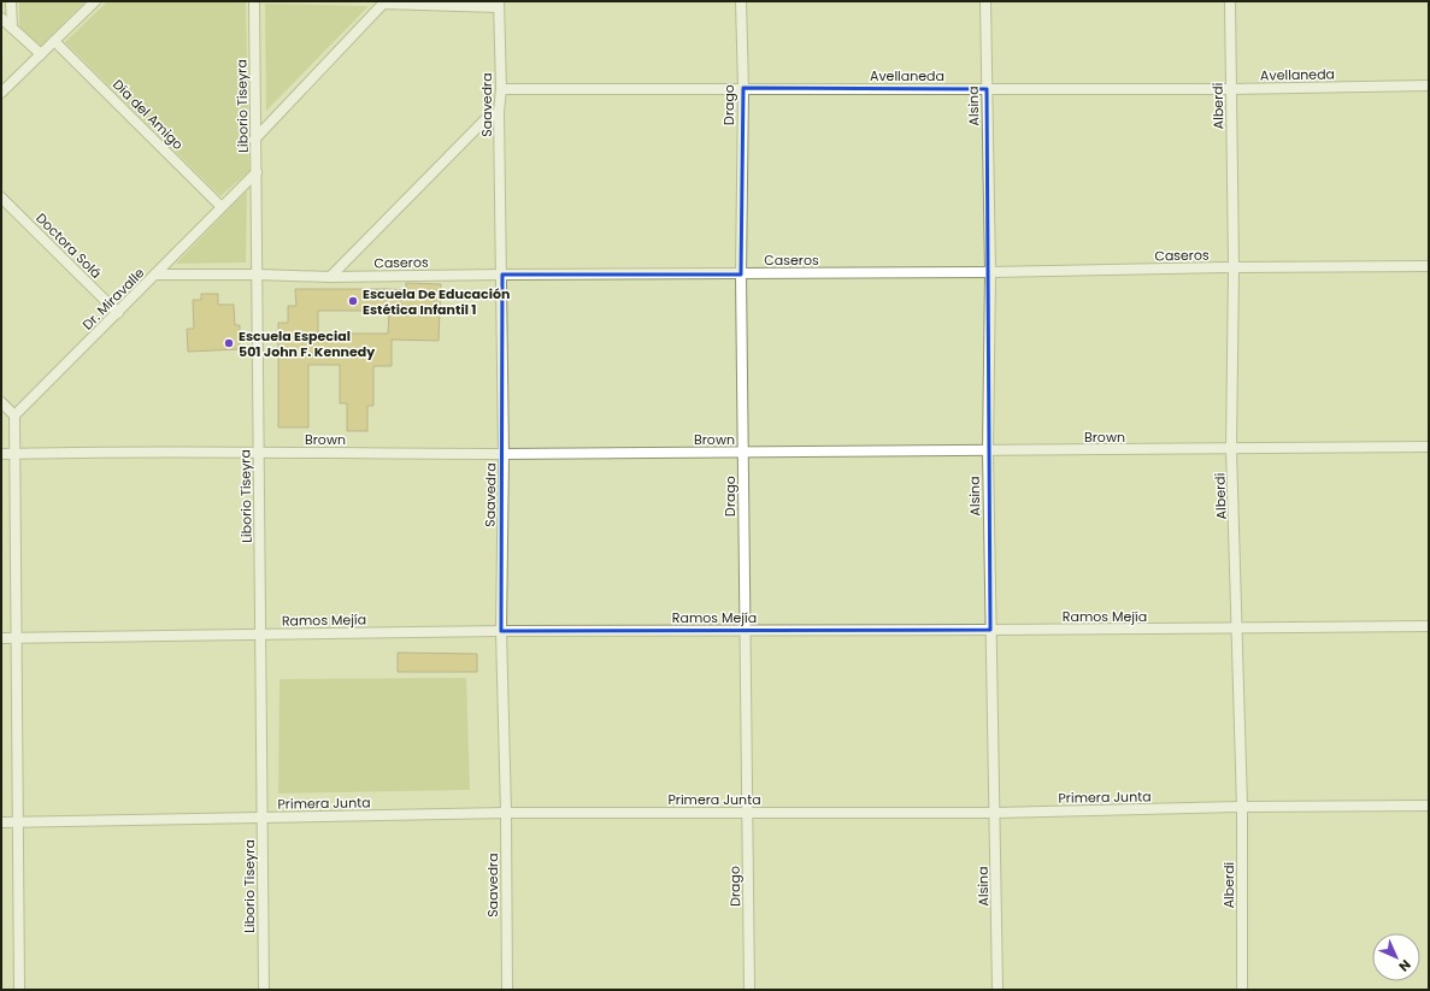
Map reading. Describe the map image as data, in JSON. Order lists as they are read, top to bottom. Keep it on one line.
{"streets":{"street":["Avellaneda","Saavedra","Drago","Liborio Tiseyra","Alsina","Alberdi","Día del Amigo","Doctora Solá","Caseros","Dr. Miravalle","Brown","Ramos Mejía","Primera Junta"]},"crossings":[["Avellaneda","Saavedra"],["Avellaneda","Drago"],["Avellaneda","Alsina"],["Avellaneda","Alberdi"],["Saavedra","Caseros"],["Saavedra","Brown"],["Saavedra","Ramos Mejía"],["Saavedra","Primera Junta"],["Drago","Caseros"],["Drago","Brown"],["Drago","Ramos Mejía"],["Drago","Primera Junta"],["Liborio Tiseyra","Caseros"],["Liborio Tiseyra","Dr. Miravalle"],["Liborio Tiseyra","Brown"],["Liborio Tiseyra","Ramos Mejía"],["Liborio Tiseyra","Primera Junta"],["Alsina","Caseros"],["Alsina","Brown"],["Alsina","Ramos Mejía"],["Alsina","Primera Junta"],["Alberdi","Caseros"],["Alberdi","Brown"],["Alberdi","Ramos Mejía"],["Alberdi","Primera Junta"],["Día del Amigo","Dr. Miravalle"],["Doctora Solá","Dr. Miravalle"],["Caseros","Dr. Miravalle"]],"places":["Escuela De Educación Estética Infantil 1","Escuela Especial 501 John F. Kennedy"],"north":"bottom right"}
